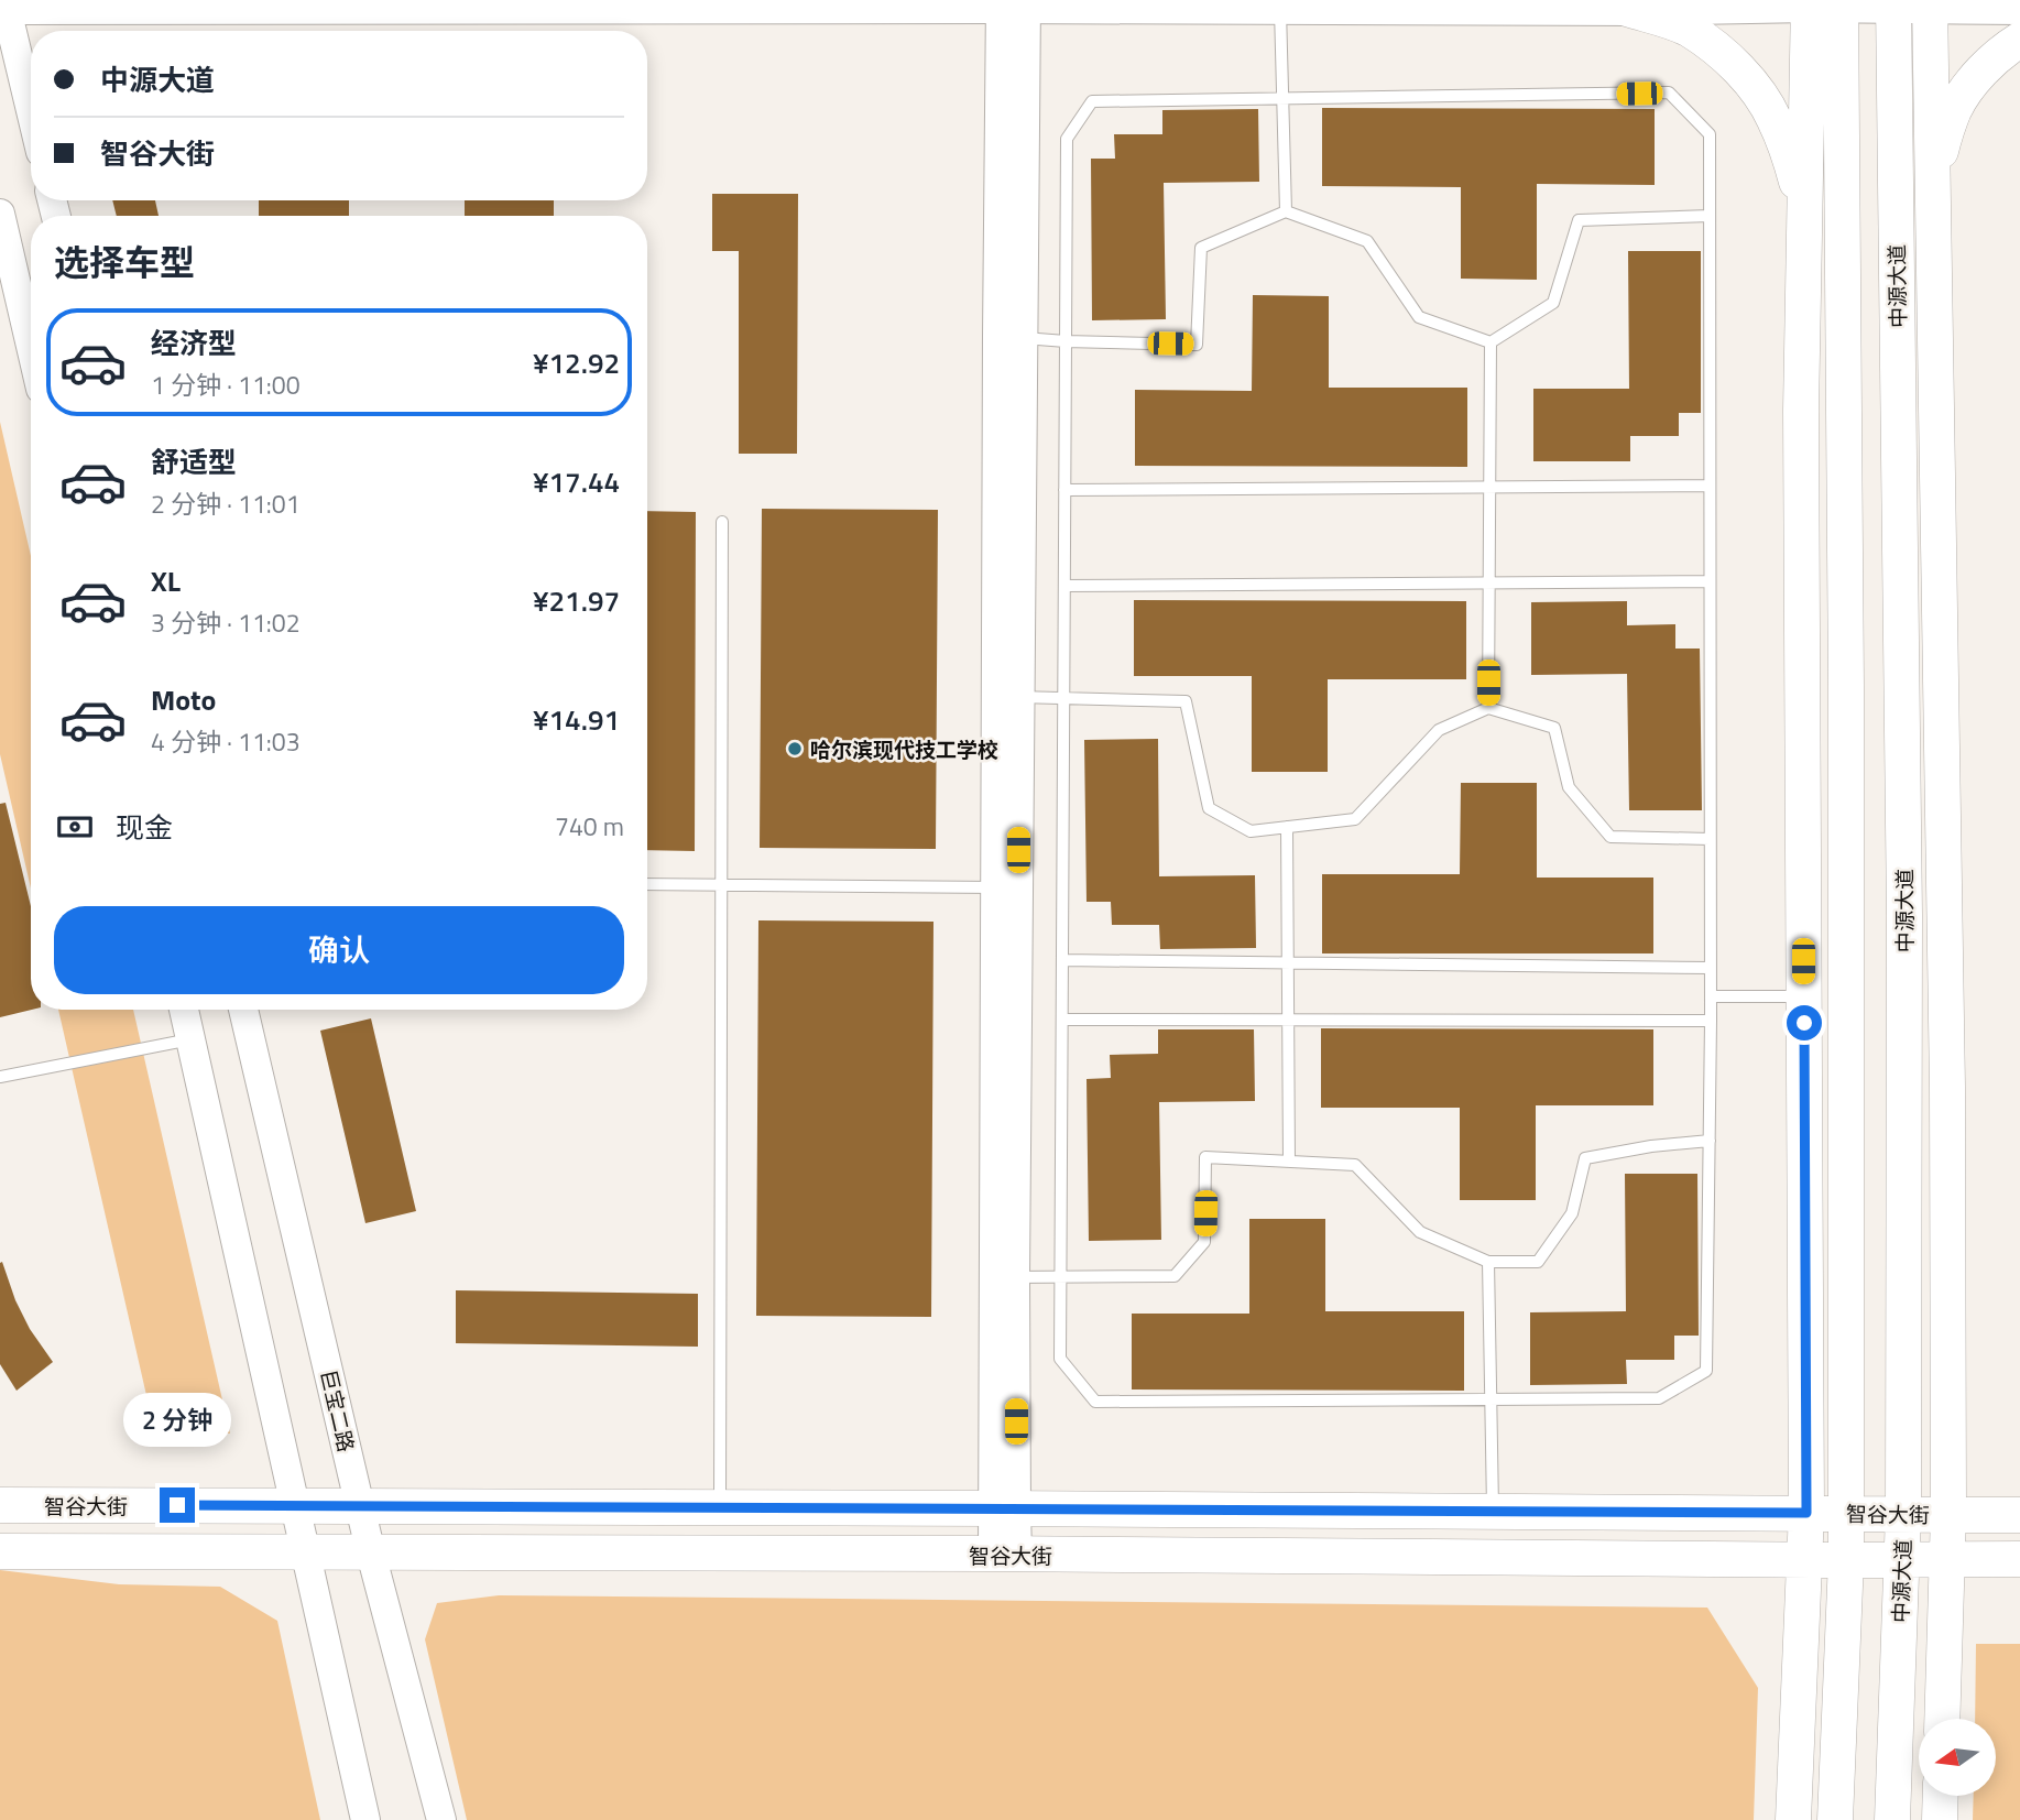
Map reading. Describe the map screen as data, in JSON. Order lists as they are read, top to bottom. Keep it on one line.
{"streets":{"main road":["中源大道","智谷大街"],"street":["巨宝二路"]},"crossings":[["中源大道","智谷大街"],["巨宝二路","智谷大街"]],"places":["哈尔滨现代技工学校"],"north":"left","page":{"banner":["中源大道","智谷大街"],"heading":"选择车型","list":[{"name":"经济型","note":"1 分钟 · 11:00","value":"¥12.92"},{"name":"舒适型","note":"2 分钟 · 11:01","value":"¥17.44"},{"name":"XL","note":"3 分钟 · 11:02","value":"¥21.97"},{"name":"Moto","note":"4 分钟 · 11:03","value":"¥14.91"}],"pay":["现金","740 m"],"buttons":"确认","bubble":"2 分钟"}}
